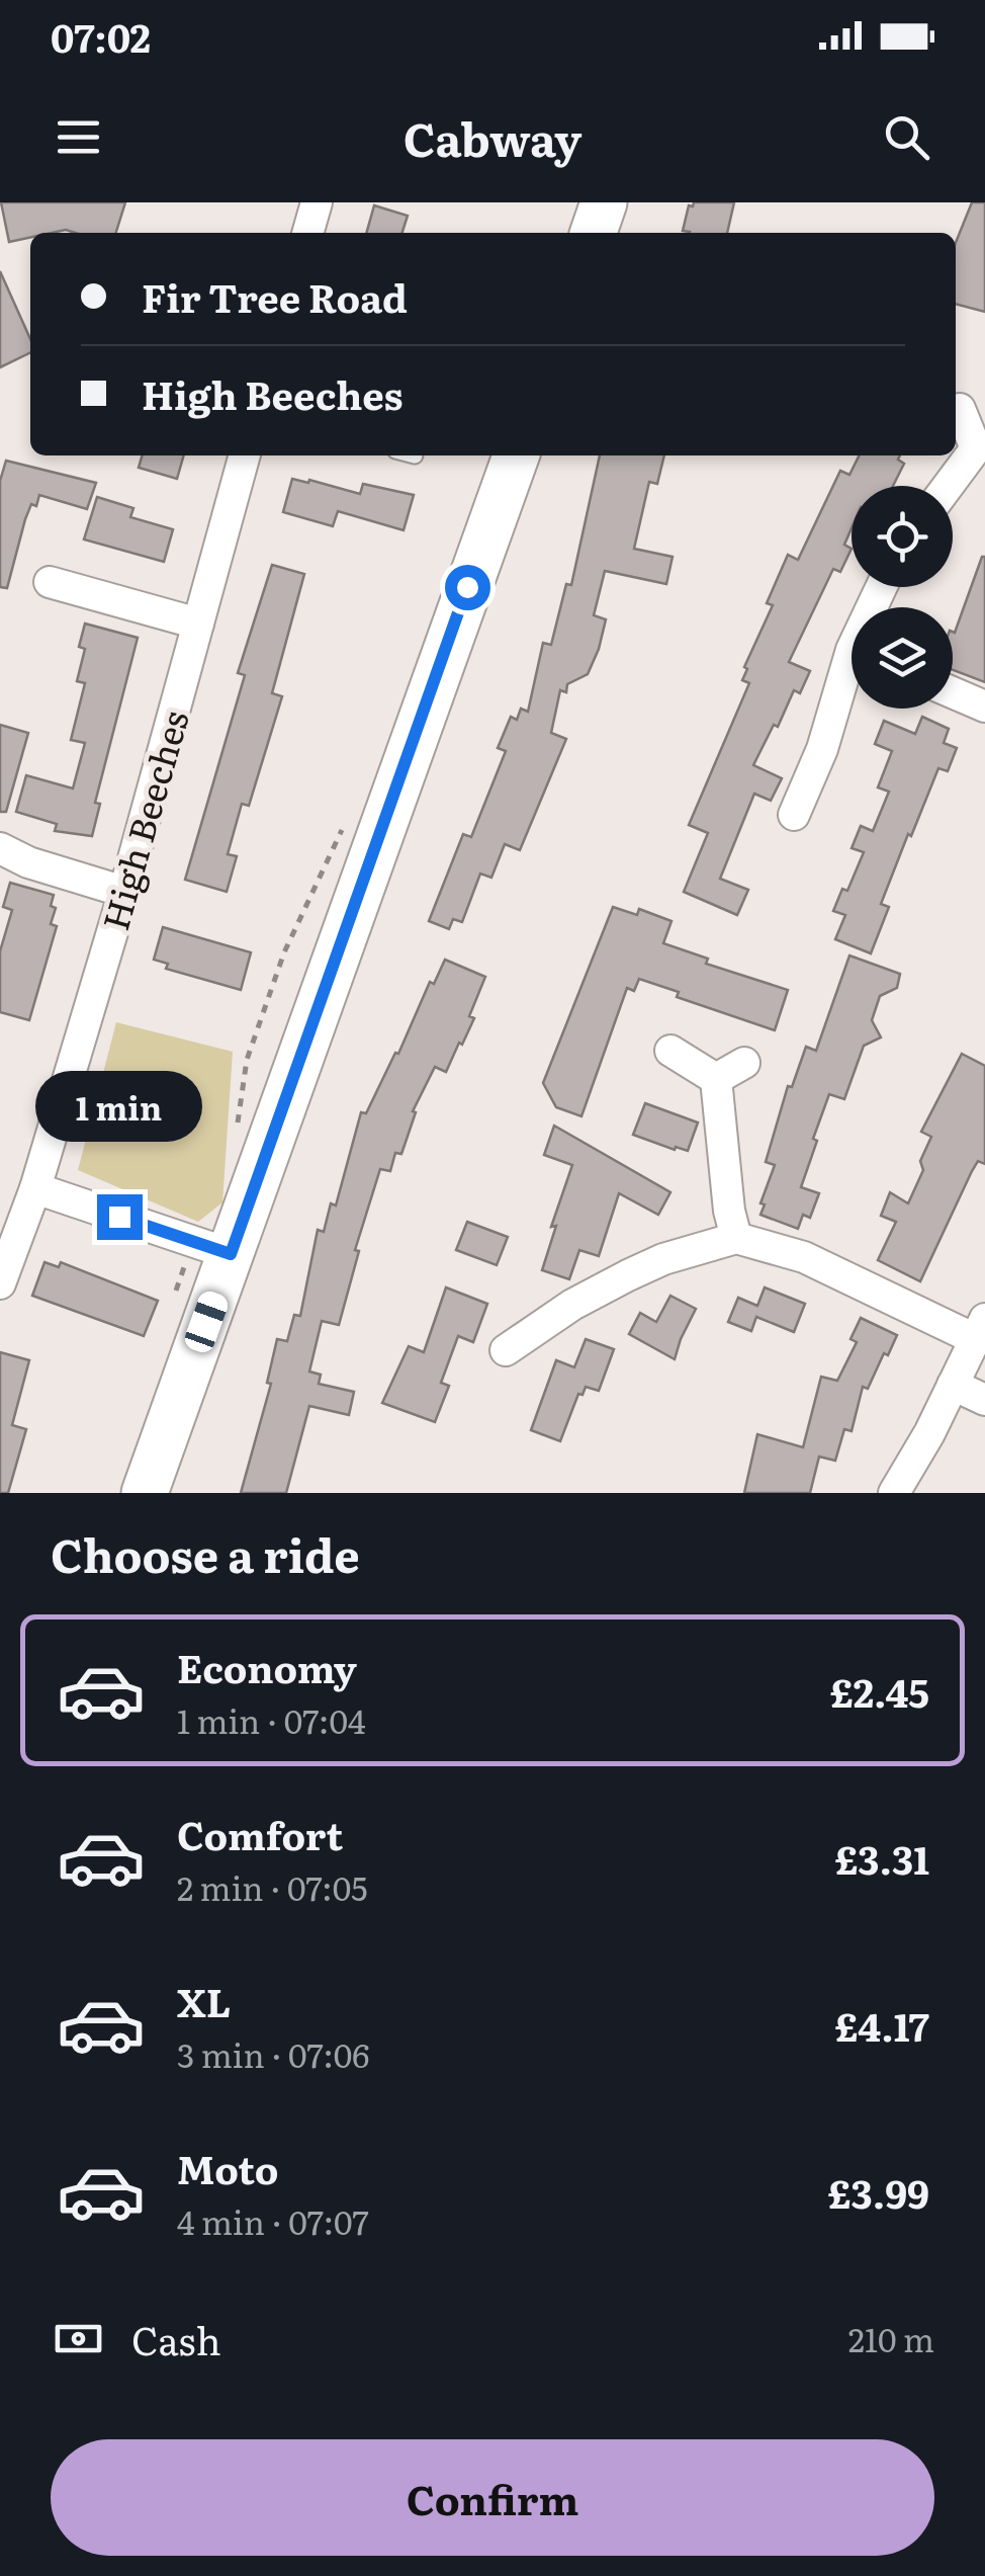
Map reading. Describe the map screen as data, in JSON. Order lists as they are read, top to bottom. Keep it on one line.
{"streets":{"street":["High Beeches"]},"page":{"status":"07:02","header":"Cabway","banner":["Fir Tree Road","High Beeches"],"bubble":"1 min","heading":"Choose a ride","list":[{"name":"Economy","note":"1 min · 07:04","value":"£2.45"},{"name":"Comfort","note":"2 min · 07:05","value":"£3.31"},{"name":"XL","note":"3 min · 07:06","value":"£4.17"},{"name":"Moto","note":"4 min · 07:07","value":"£3.99"}],"pay":["Cash","210 m"],"buttons":"Confirm"}}
